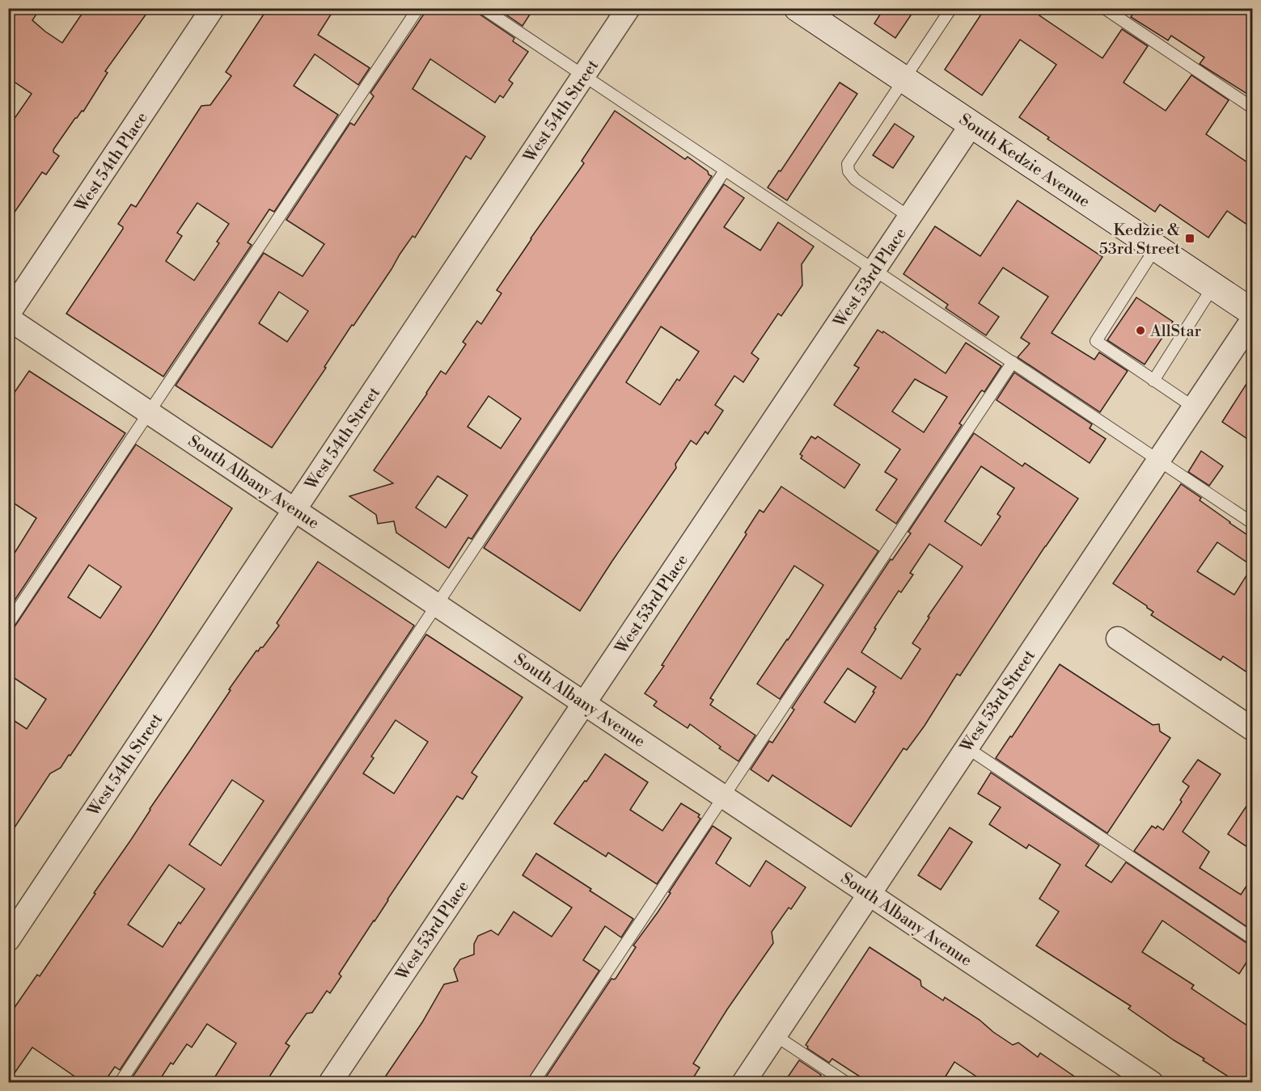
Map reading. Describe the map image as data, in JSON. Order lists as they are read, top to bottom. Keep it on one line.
{"streets":{"main road":["South Kedzie Avenue"],"street":["West 54th Street","West 54th Place","West 53rd Place","South Albany Avenue","West 53rd Street"]},"crossings":[["West 54th Street","South Albany Avenue"],["South Kedzie Avenue","West 53rd Place"],["West 54th Place","South Albany Avenue"],["West 53rd Place","South Albany Avenue"],["South Albany Avenue","West 53rd Street"]],"places":{"transit":["Kedzie & 53rd Street"],"other":["AllStar"]}}
